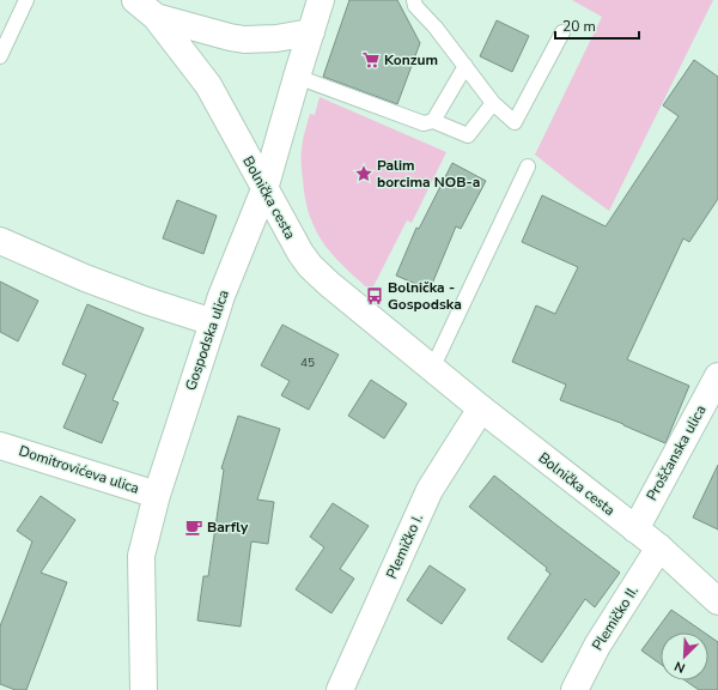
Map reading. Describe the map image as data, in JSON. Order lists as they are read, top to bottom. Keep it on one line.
{"streets":{"street":["Bolnička cesta","Gospodska ulica","Proščanska ulica","Domitrovićeva ulica","Plemičko I.","Plemičko II."]},"crossings":[["Bolnička cesta","Gospodska ulica"],["Bolnička cesta","Proščanska ulica"],["Bolnička cesta","Plemičko I."],["Bolnička cesta","Plemičko II."],["Gospodska ulica","Domitrovićeva ulica"]],"places":{"supermarket":["Konzum"],"place":["Palim borcima NOB-a"],"bus stop":["Bolnička - Gospodska"],"cafe":["Barfly"]},"house_numbers":["45"],"scale_bar":"20 m","north":"bottom left"}
